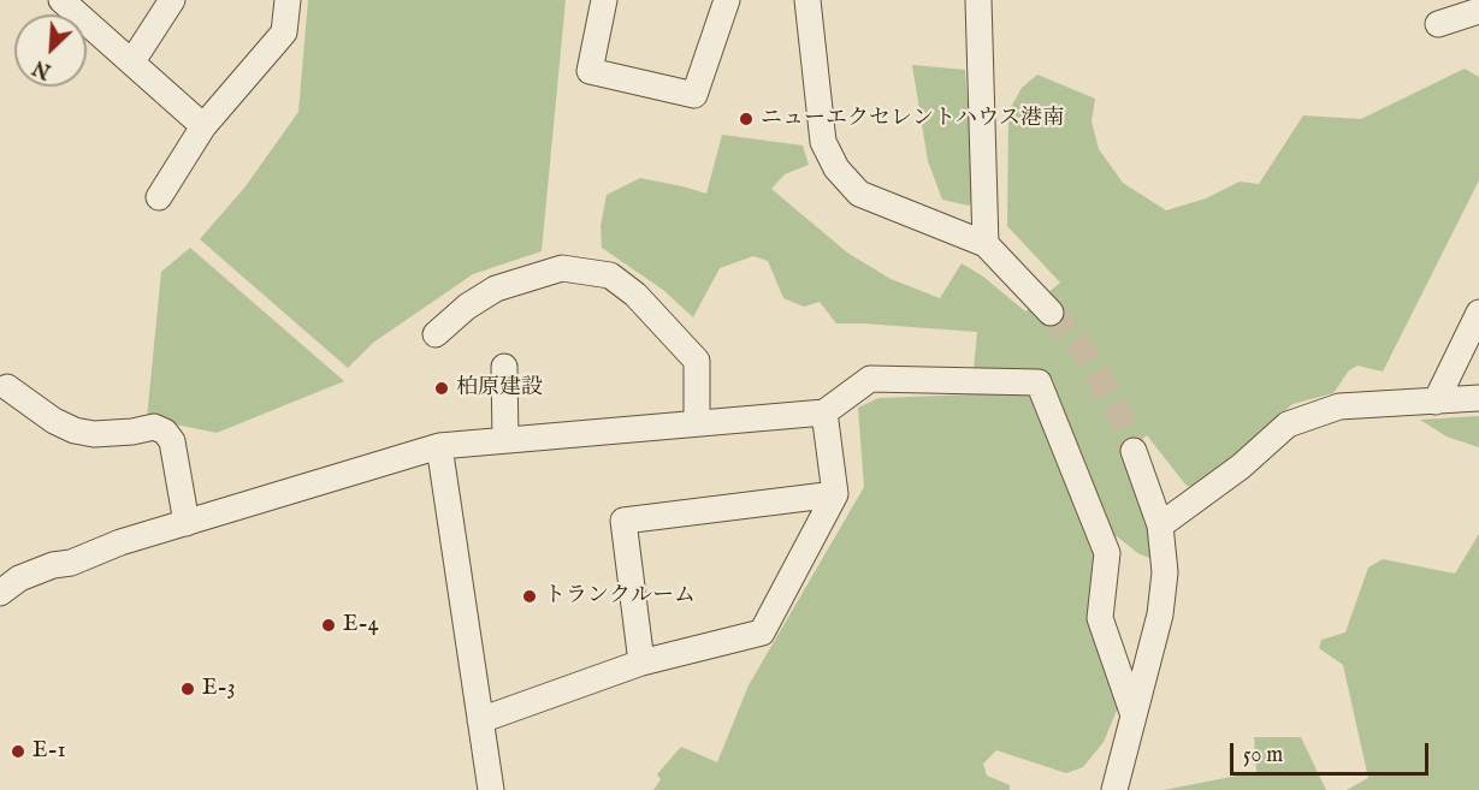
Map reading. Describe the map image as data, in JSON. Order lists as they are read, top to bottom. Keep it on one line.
{"places":["ニューエクセレントハウス港南","柏原建設","トランクルーム","E-4","E-3","E-1"],"scale_bar":"50 m","north":"bottom left"}
